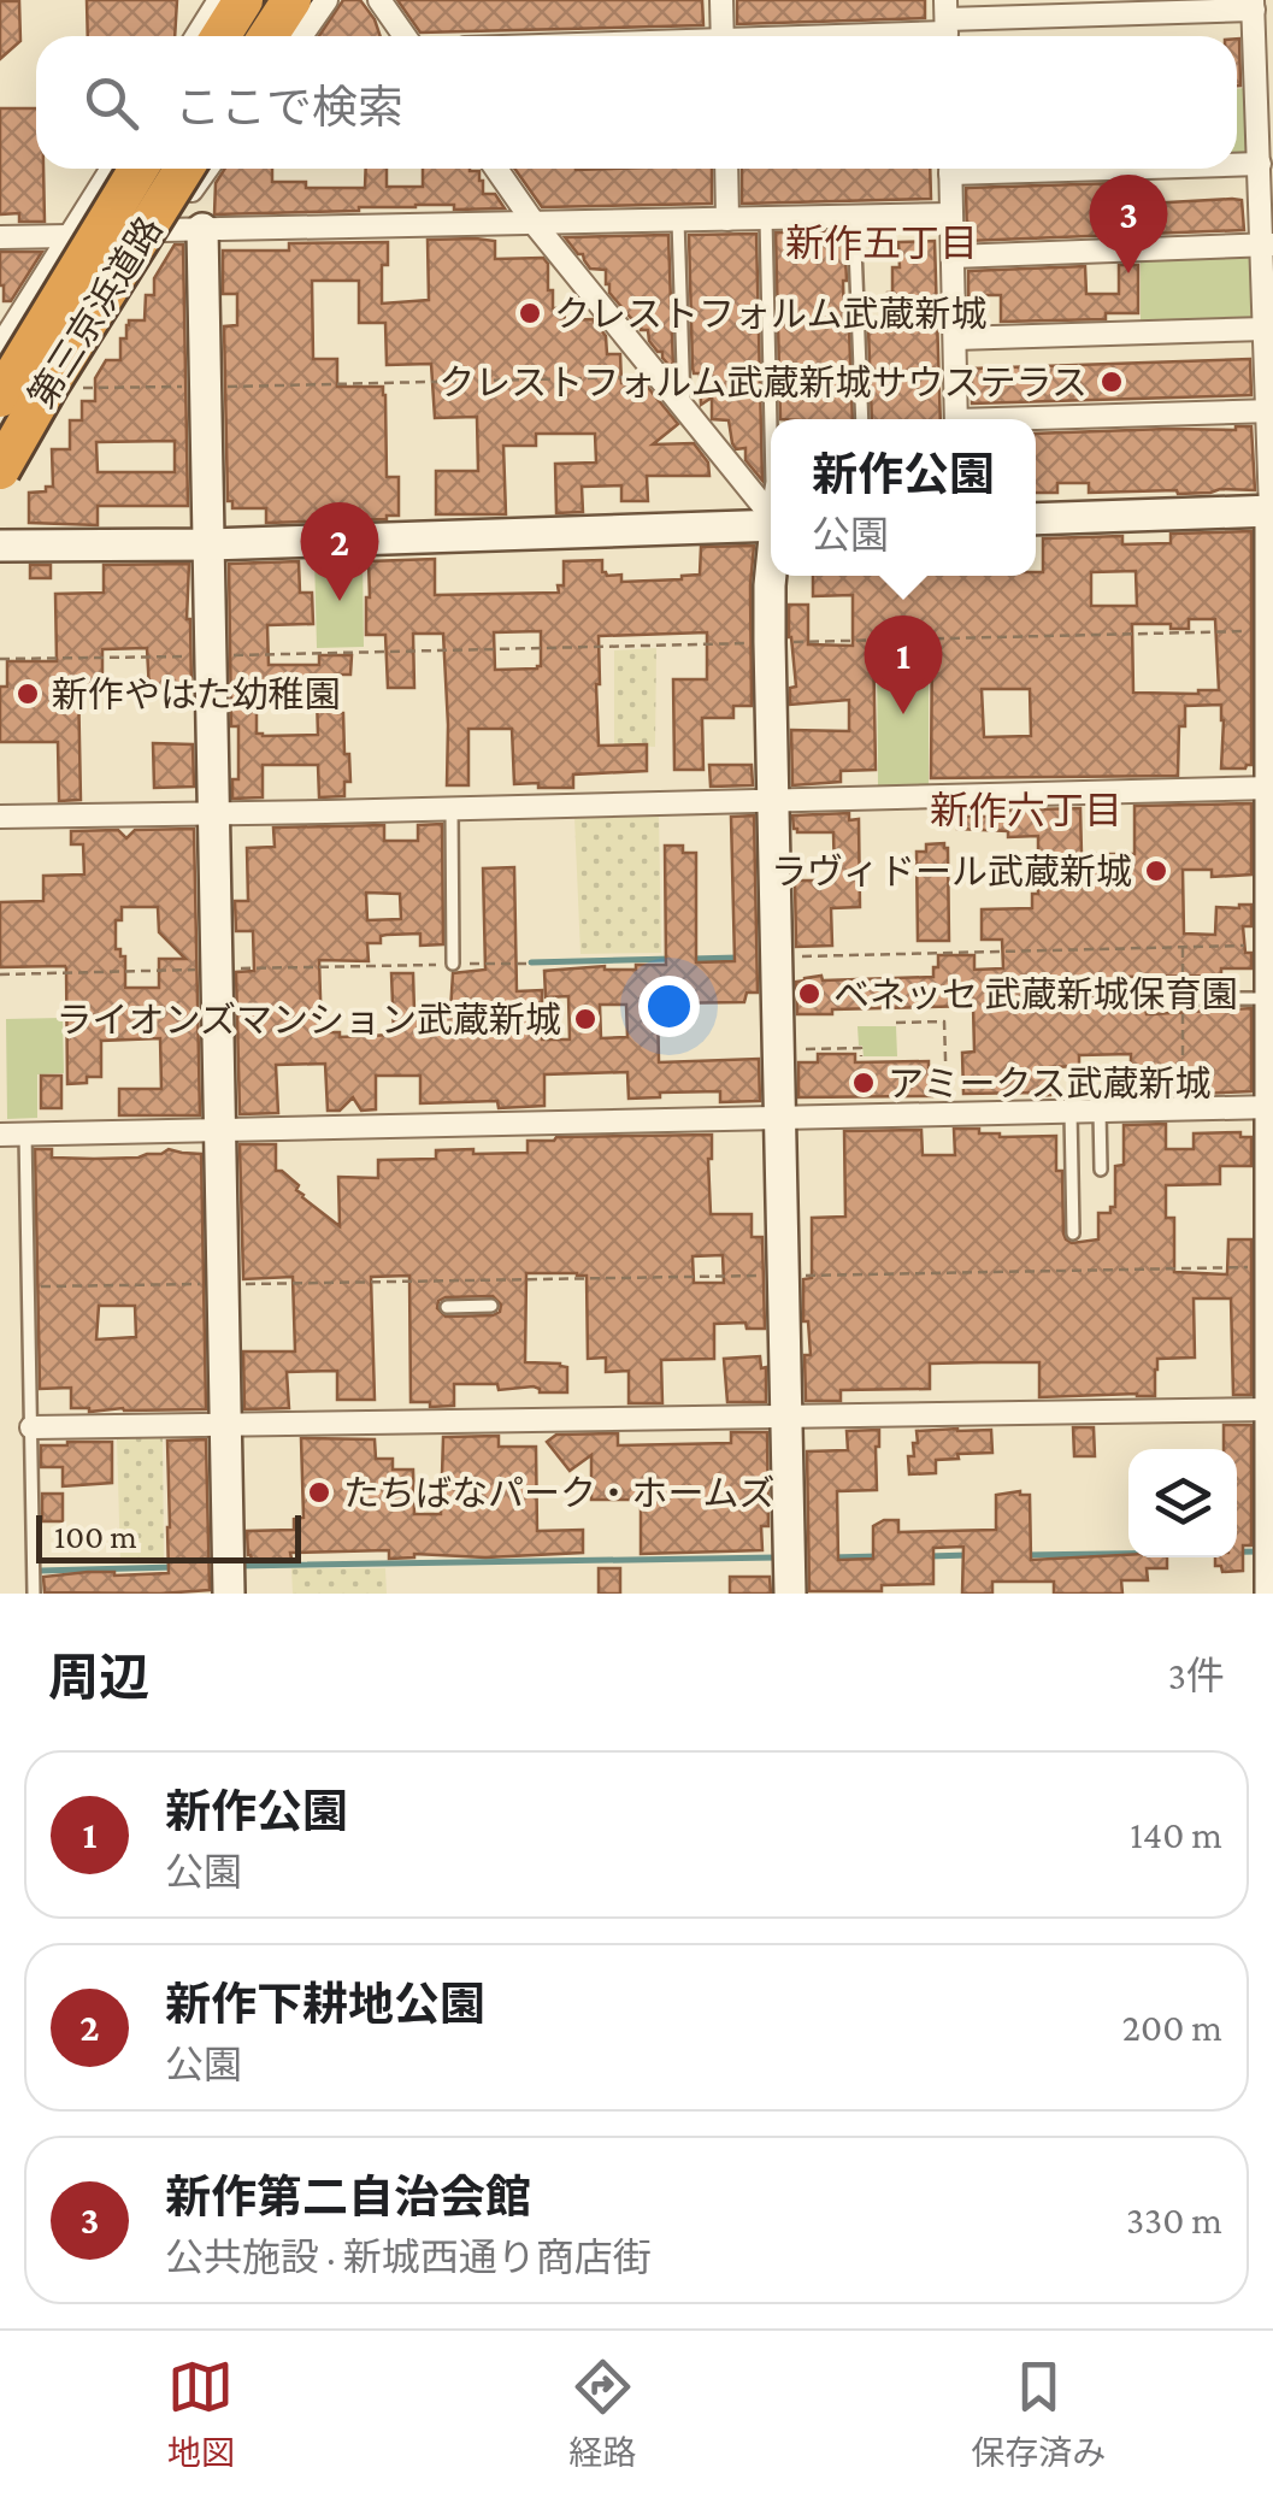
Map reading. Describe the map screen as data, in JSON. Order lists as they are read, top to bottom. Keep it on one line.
{"streets":{"highway":["第三京浜道路"]},"districts":["新作五丁目","新作六丁目"],"places":["クレストフォルム武蔵新城","クレストフォルム武蔵新城サウステラス","新作やはた幼稚園","ラヴィドール武蔵新城","ベネッセ 武蔵新城保育園","ライオンズマンション武蔵新城","アミークス武蔵新城","たちばなパーク・ホームズ"],"scale_bar":"100 m","page":{"search":"ここで検索","pins":["3","2","1"],"popup":["新作公園","公園"],"scale":"100 m","heading":["周辺","3件"],"list":[{"mark":"1","name":"新作公園","note":"公園","value":"140 m"},{"mark":"2","name":"新作下耕地公園","note":"公園","value":"200 m"},{"mark":"3","name":"新作第二自治会館","note":"公共施設 · 新城西通り商店街","value":"330 m"}],"nav":["地図","経路","保存済み"]}}
